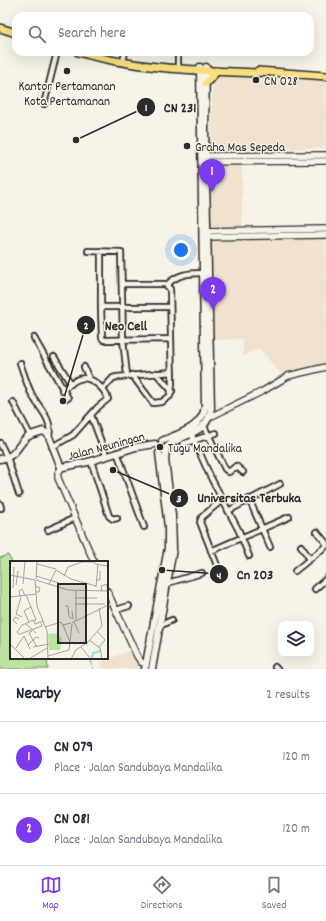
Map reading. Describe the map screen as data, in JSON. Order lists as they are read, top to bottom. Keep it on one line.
{"streets":{"main road":["Jalan Neuningan"]},"places":["Kantor Pertamanan Kota Pertamanan","CN 028","CN 231","Graha Mas Sepeda","Neo Cell","Tugu Mandalika","Universitas Terbuka","Cn 203"],"page":{"search":"Search here","pins":["1","2"],"heading":["Nearby","2 results"],"list":[{"mark":"1","name":"CN 079","note":"Place · Jalan Sandubaya Mandalika","value":"120 m"},{"mark":"2","name":"CN 081","note":"Place · Jalan Sandubaya Mandalika","value":"120 m"}],"nav":["Map","Directions","Saved"]}}
